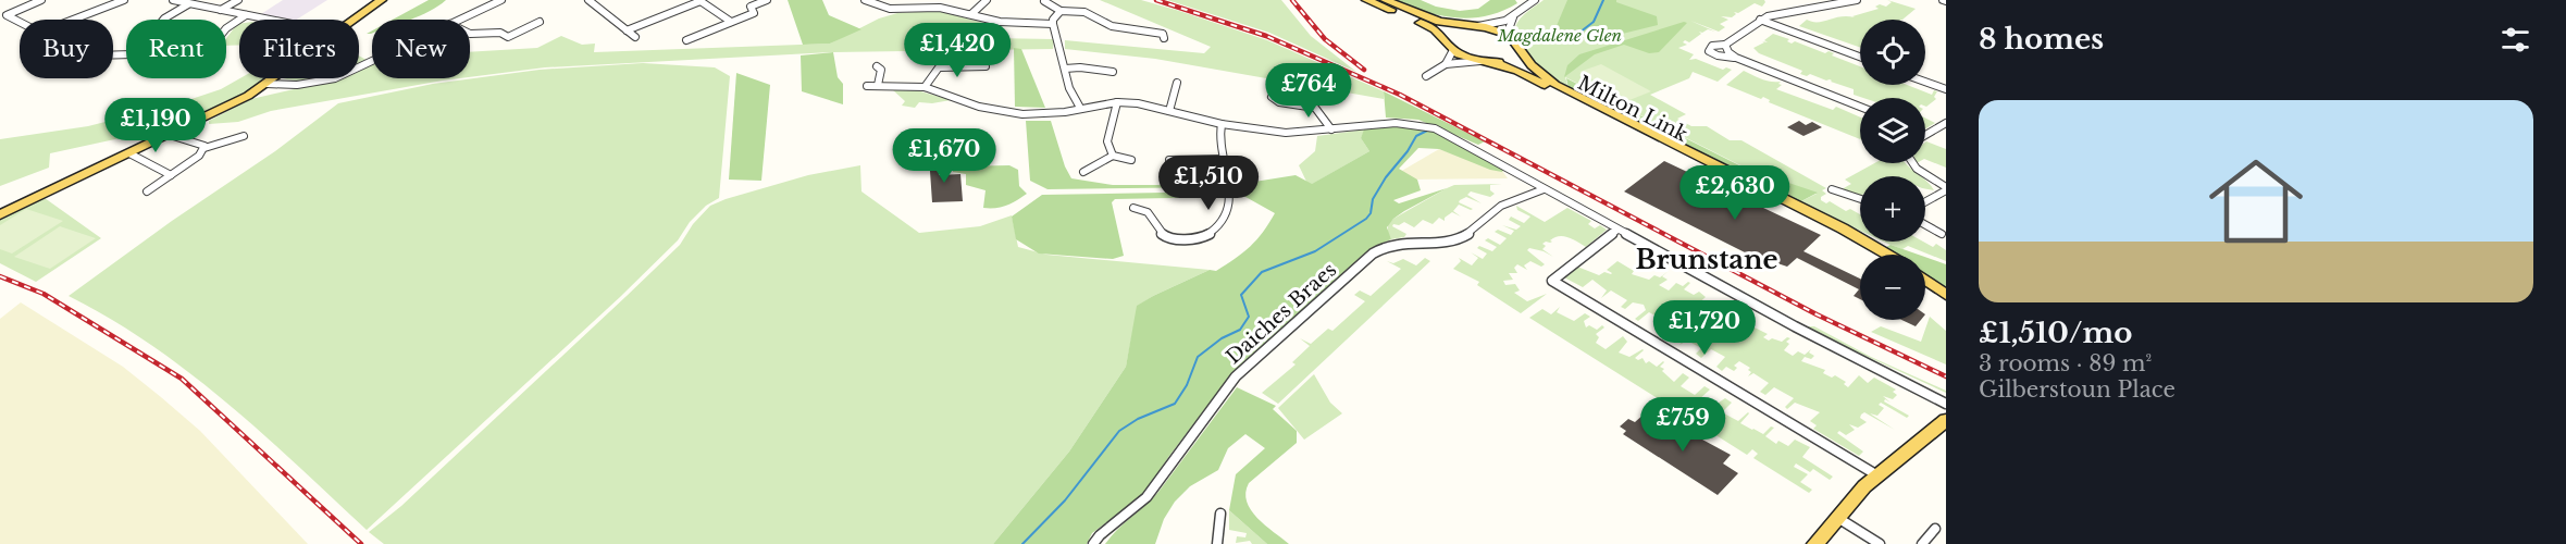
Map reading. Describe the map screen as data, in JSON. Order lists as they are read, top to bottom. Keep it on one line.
{"streets":{"main road":["Milton Link"],"street":["Daiches Braes"]},"districts":["Brunstane"],"parks":["Magdalene Glen"],"page":{"heading":"8 homes","map_buttons":["+","−"],"chip":["Buy","Rent","Filters","New"],"price":["£1,420","£764","£1,190","£1,670","£1,510","£2,630","£1,720","£759"],"list":[{"name":"£1,510/mo","note":"3 rooms · 89 m² · Gilberstoun Place"}]}}
